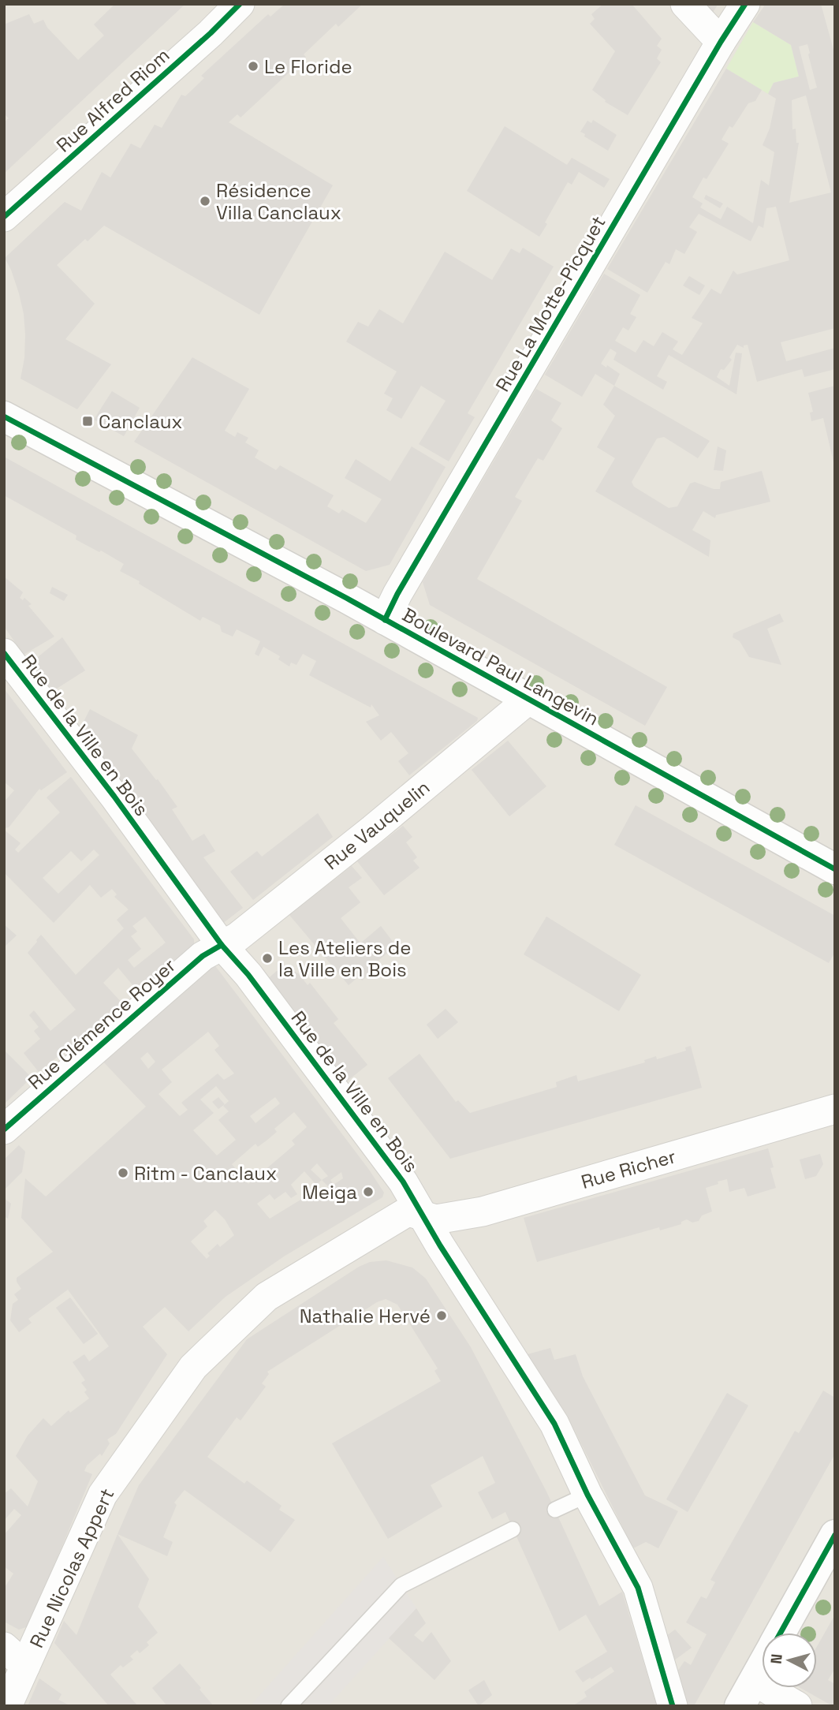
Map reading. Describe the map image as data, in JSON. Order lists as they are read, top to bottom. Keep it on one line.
{"streets":{"street":["Rue Alfred Riom","Rue La Motte-Picquet","Boulevard Paul Langevin","Rue de la Ville en Bois","Rue Vauquelin","Rue Clémence Royer","Rue Richer","Rue Nicolas Appert"]},"crossings":[["Rue La Motte-Picquet","Boulevard Paul Langevin"],["Boulevard Paul Langevin","Rue Vauquelin"],["Rue de la Ville en Bois","Rue Vauquelin"],["Rue de la Ville en Bois","Rue Clémence Royer"],["Rue de la Ville en Bois","Rue Richer"],["Rue de la Ville en Bois","Rue Nicolas Appert"],["Rue Vauquelin","Rue Clémence Royer"],["Rue Richer","Rue Nicolas Appert"]],"places":{"other":["Le Floride","Résidence Villa Canclaux","Les Ateliers de la Ville en Bois","Ritm - Canclaux","Meiga","Nathalie Hervé"],"transit":["Canclaux"]},"north":"left"}
